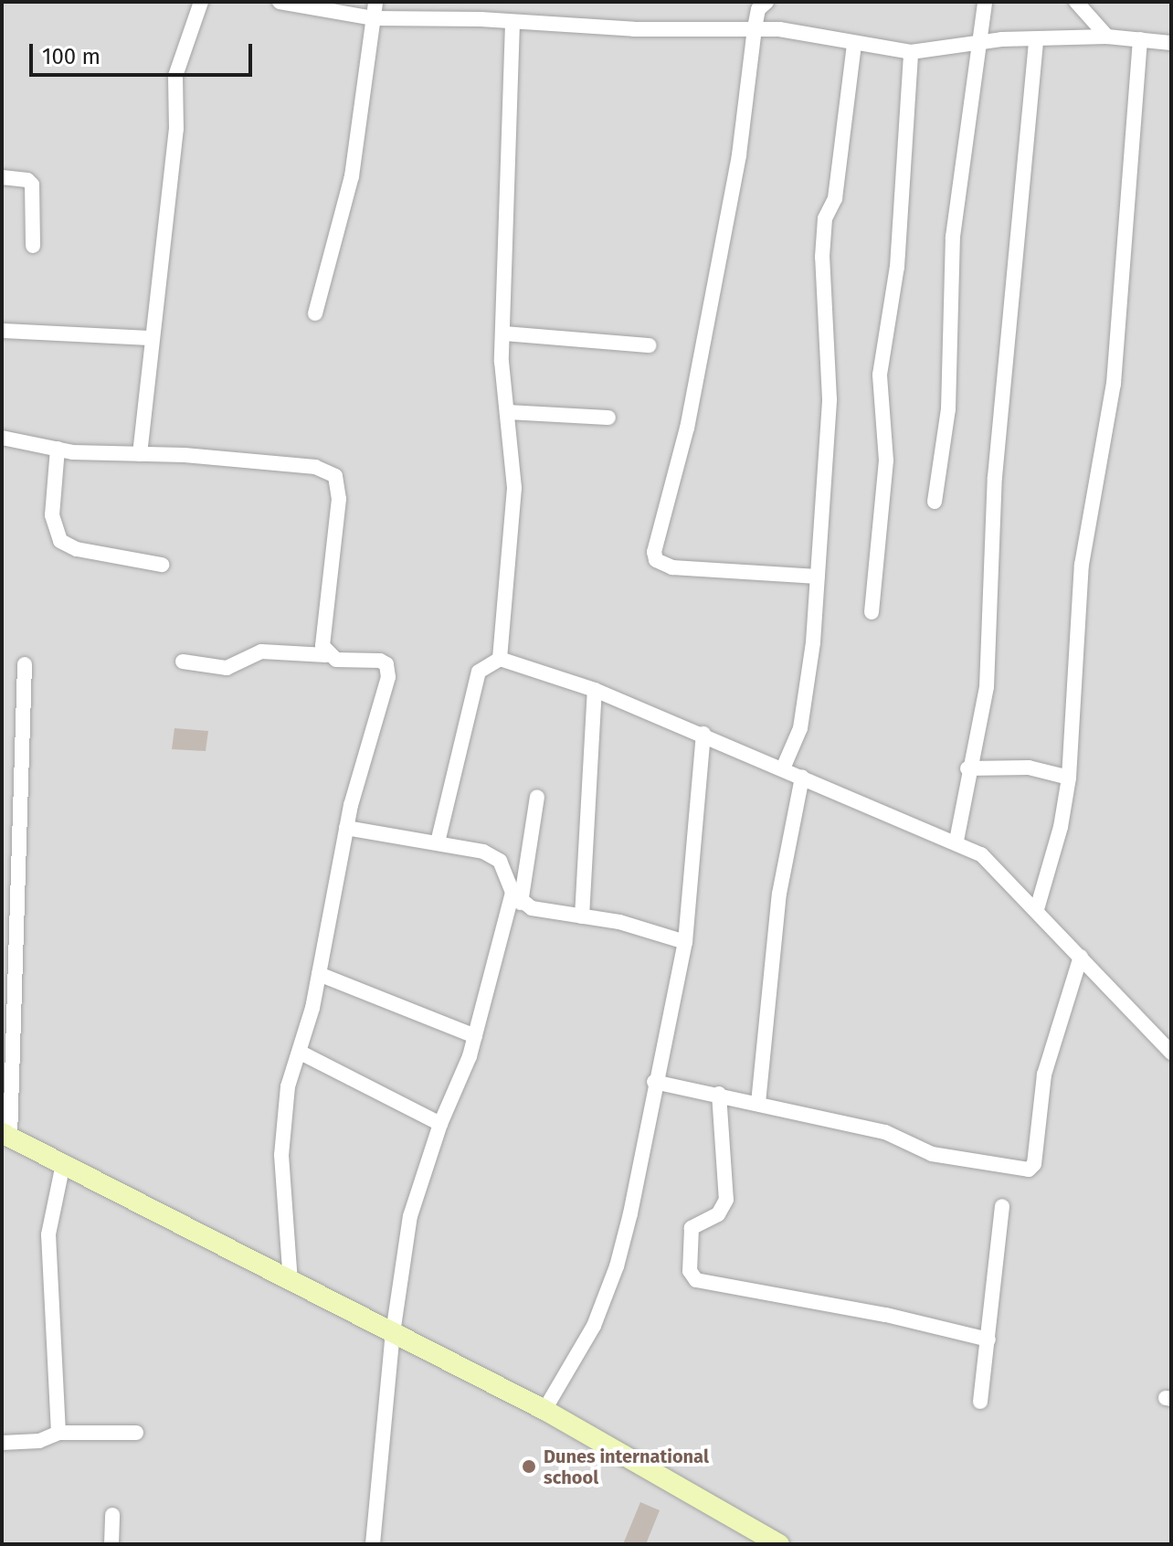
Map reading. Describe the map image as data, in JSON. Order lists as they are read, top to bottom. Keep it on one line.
{"places":["Dunes international school"],"scale_bar":"100 m"}
